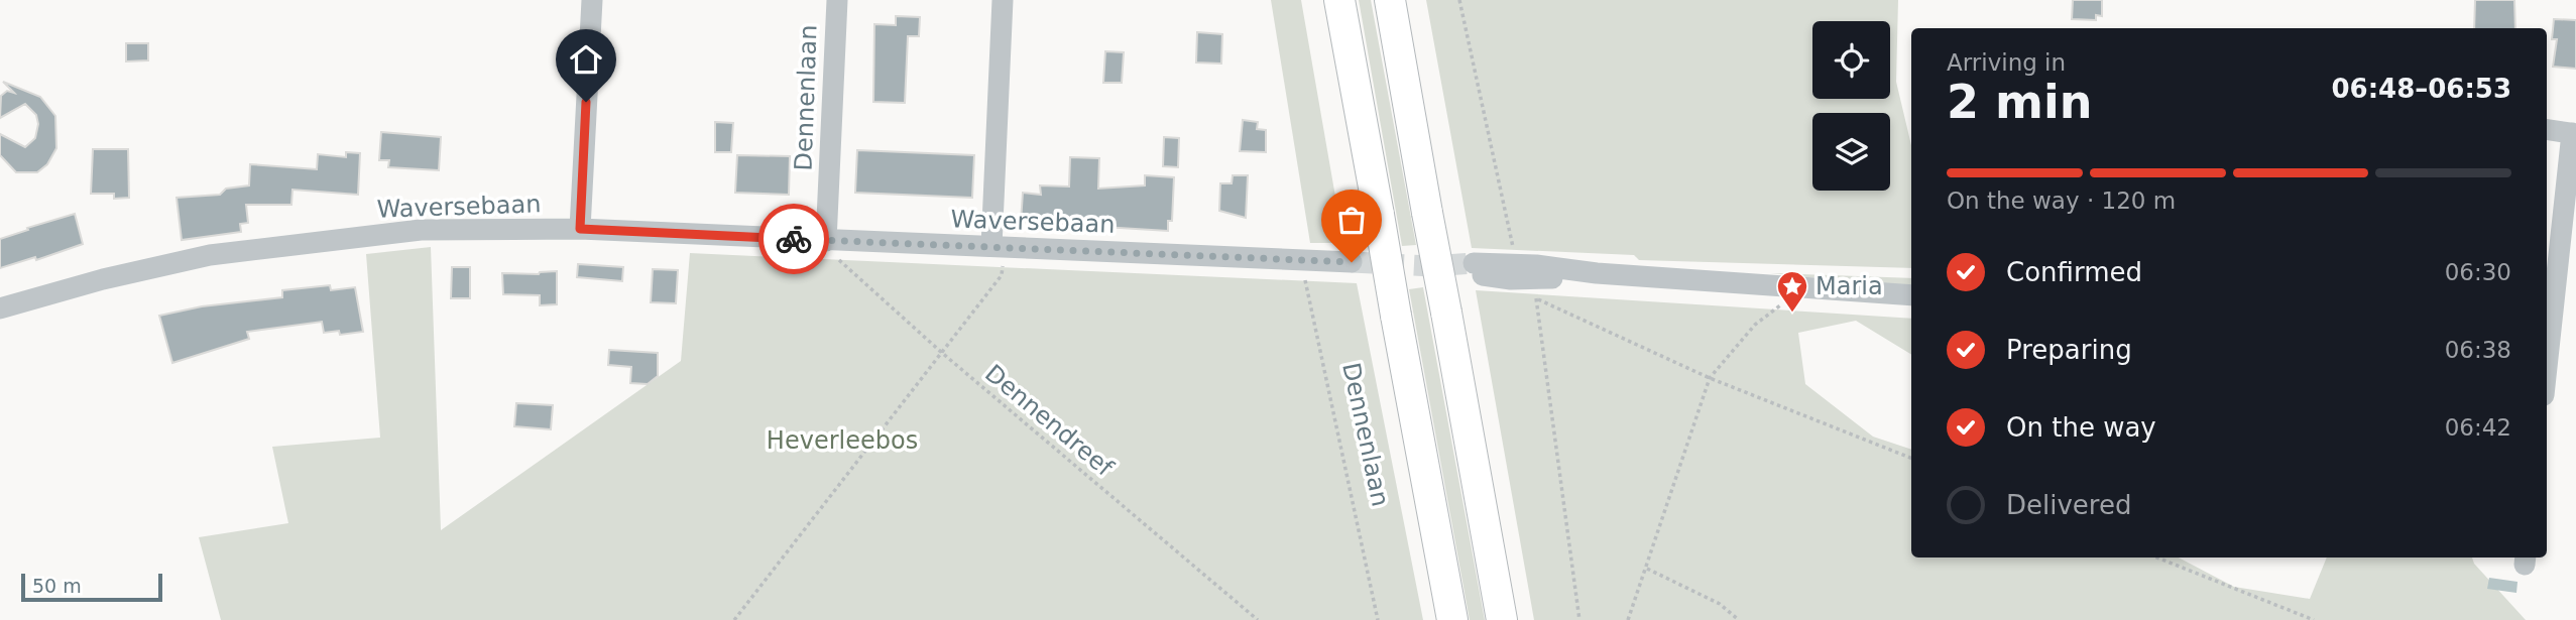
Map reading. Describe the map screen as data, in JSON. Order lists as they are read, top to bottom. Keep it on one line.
{"streets":{"street":["Dennenlaan","Waversebaan"],"path":["Dennendreef"]},"crossings":[["Dennenlaan","Waversebaan"],["Dennenlaan","Dennendreef"],["Waversebaan","Dennendreef"]],"parks":["Heverleebos"],"places":{"place":["Maria"]},"scale_bar":"50 m","page":{"heading":["2 min","Arriving in","06:48–06:53"],"bar":"On the way · 120 m","list":[["Confirmed","06:30"],["Preparing","06:38"],["On the way","06:42"],"Delivered"],"scale":"50 m"}}
